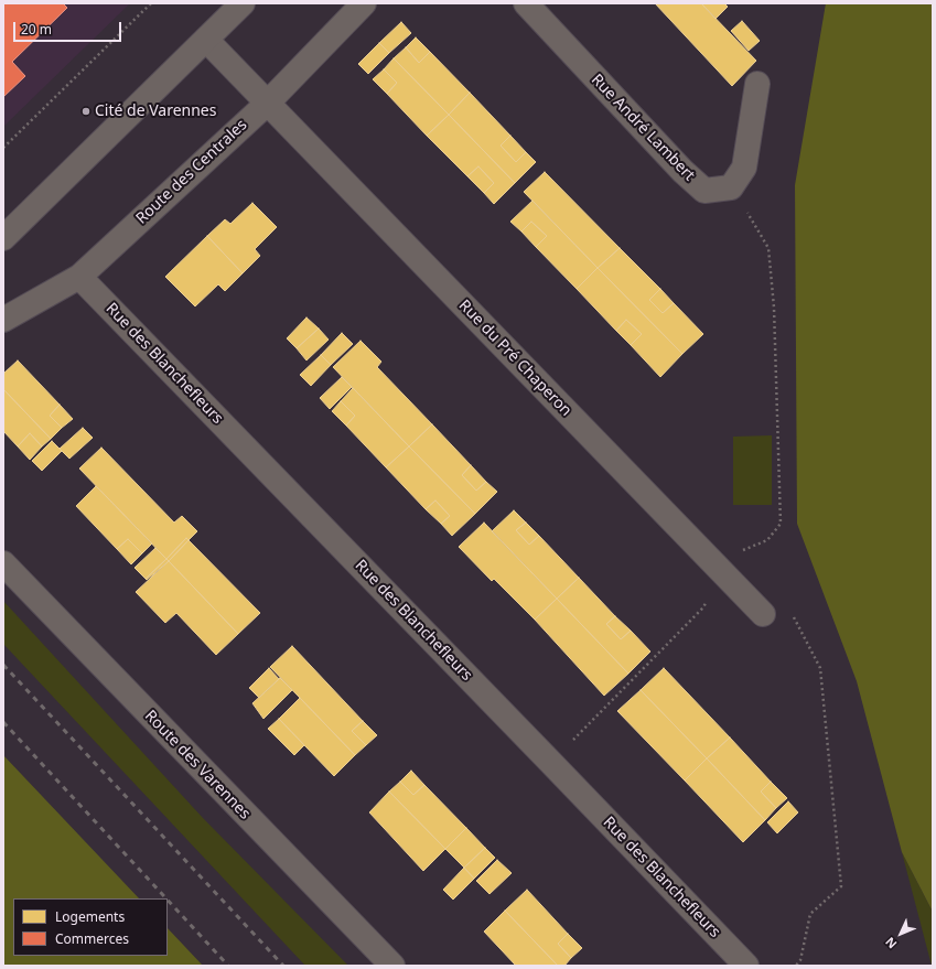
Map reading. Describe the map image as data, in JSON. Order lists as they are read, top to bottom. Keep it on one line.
{"streets":{"street":["Rue André Lambert","Route des Centrales","Rue du Pré Chaperon","Rue des Blanchefleurs","Route des Varennes"]},"crossings":[["Route des Centrales","Rue du Pré Chaperon"],["Route des Centrales","Rue des Blanchefleurs"]],"places":["Cité de Varennes"],"legend":["Logements","Commerces"],"scale_bar":"20 m","north":"bottom left"}
